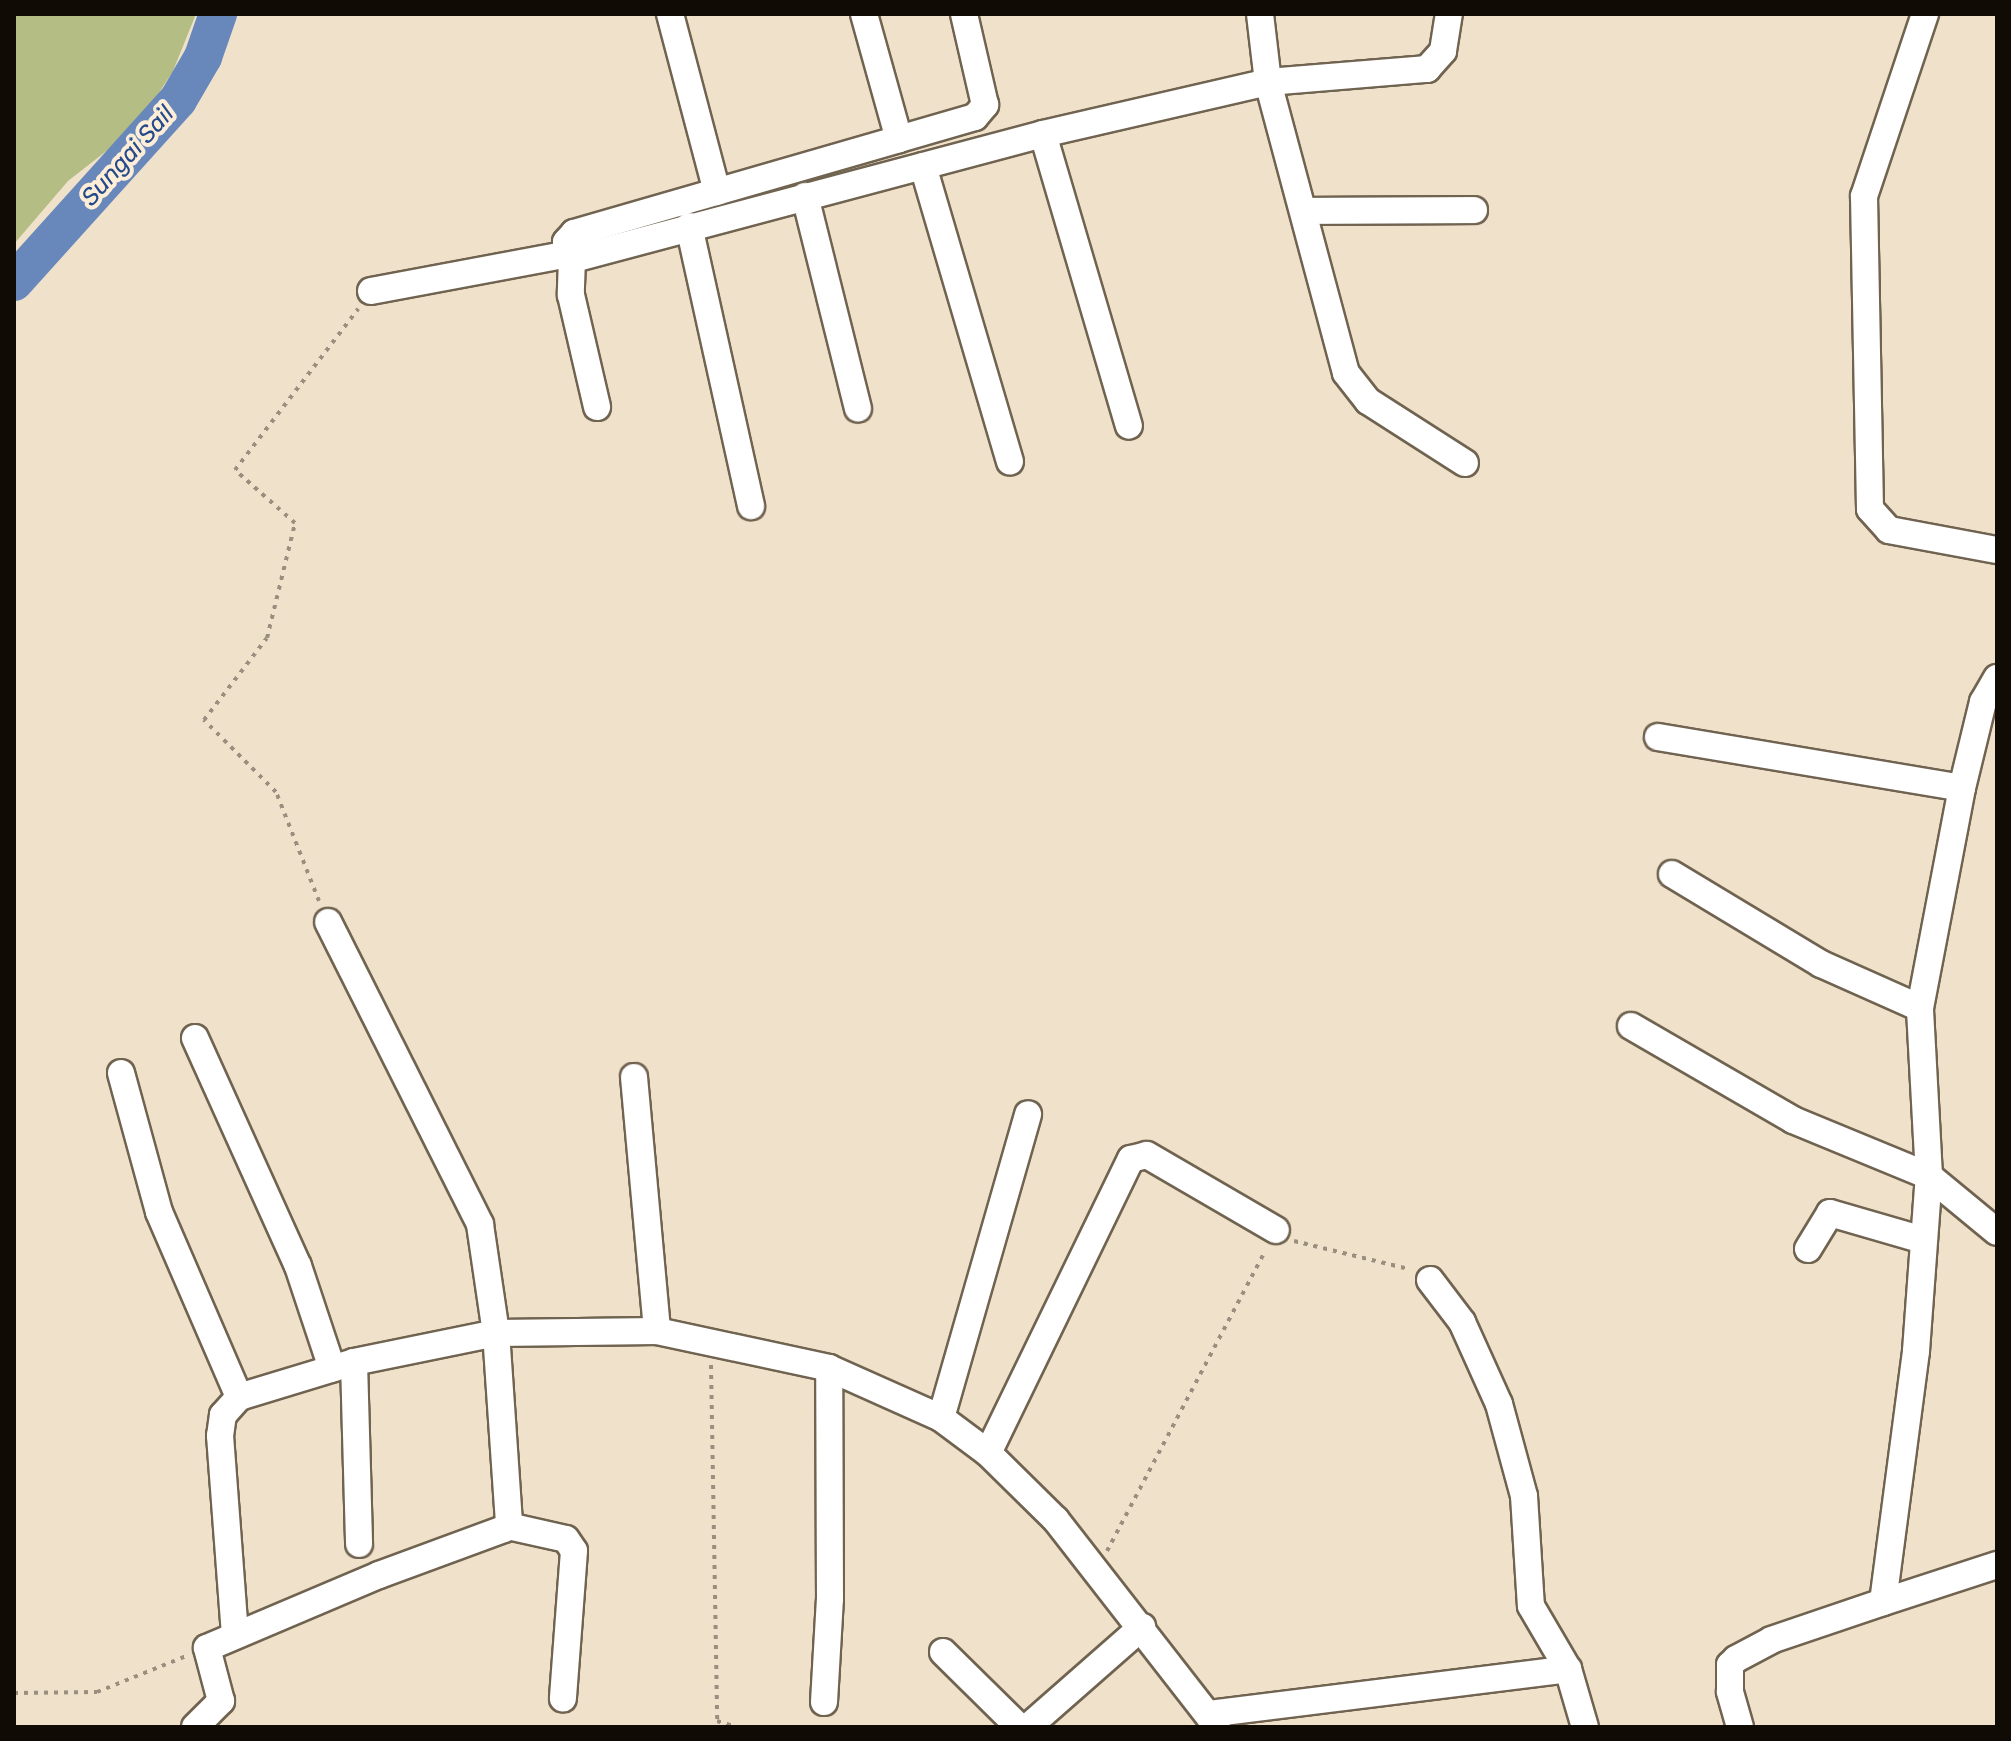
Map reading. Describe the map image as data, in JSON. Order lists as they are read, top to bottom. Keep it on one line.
{"water":["Sungai Sail"]}
